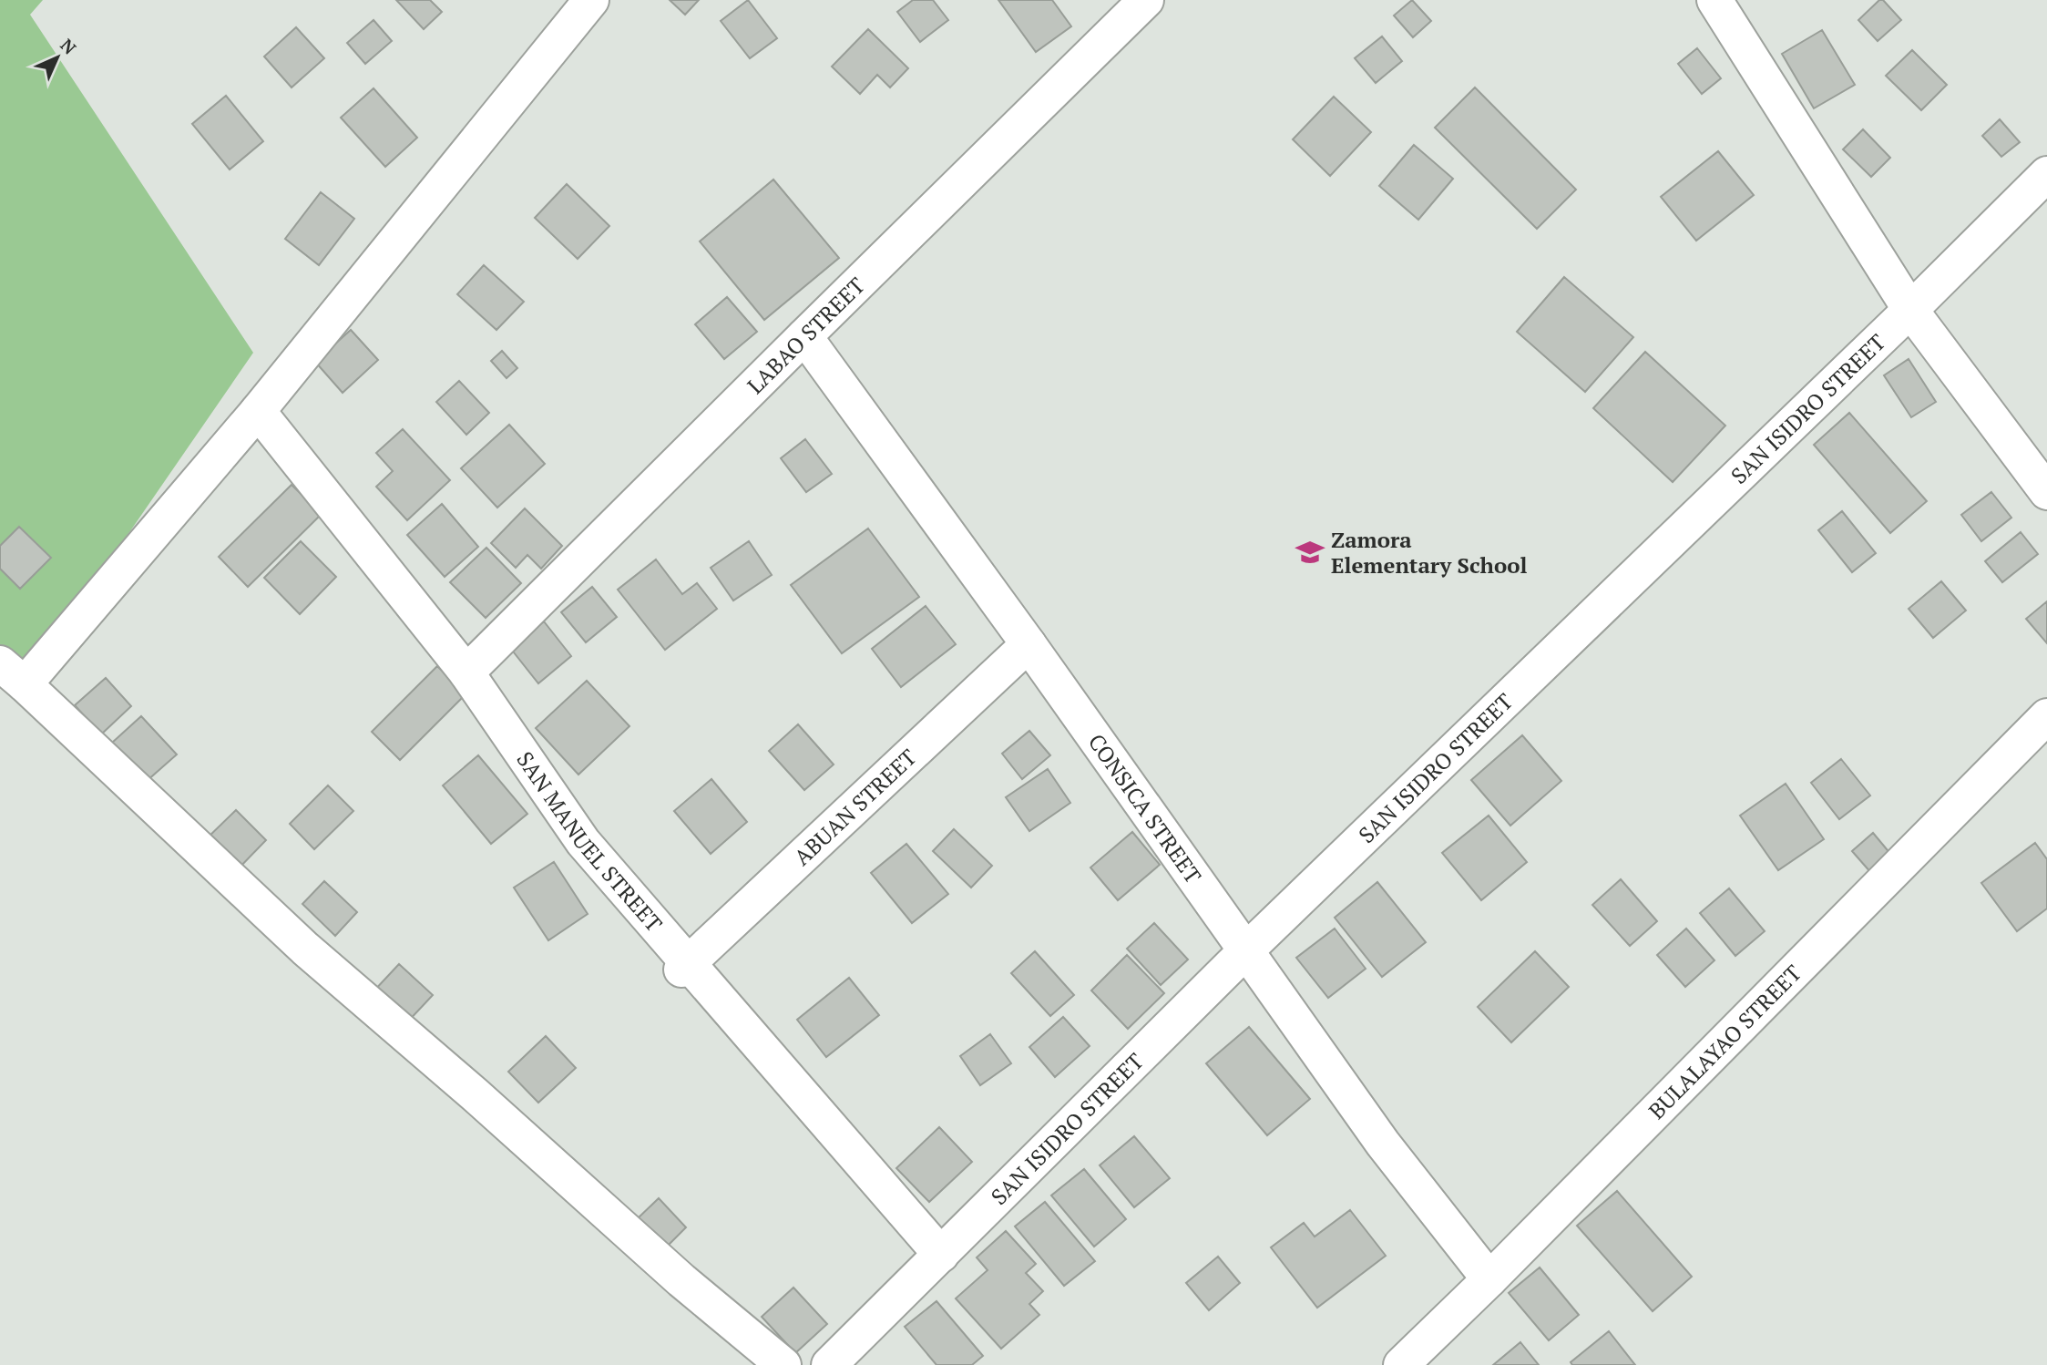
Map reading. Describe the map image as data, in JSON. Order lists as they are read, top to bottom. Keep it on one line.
{"streets":{"street":["LABAO STREET","SAN ISIDRO STREET","ABUAN STREET","CONSICA STREET","SAN MANUEL STREET","BULALAYAO STREET"]},"crossings":[["LABAO STREET","CONSICA STREET"],["LABAO STREET","SAN MANUEL STREET"],["SAN ISIDRO STREET","CONSICA STREET"],["SAN ISIDRO STREET","SAN MANUEL STREET"],["ABUAN STREET","CONSICA STREET"],["ABUAN STREET","SAN MANUEL STREET"],["CONSICA STREET","BULALAYAO STREET"]],"places":{"school or university":["Zamora Elementary School"]},"north":"top right"}
